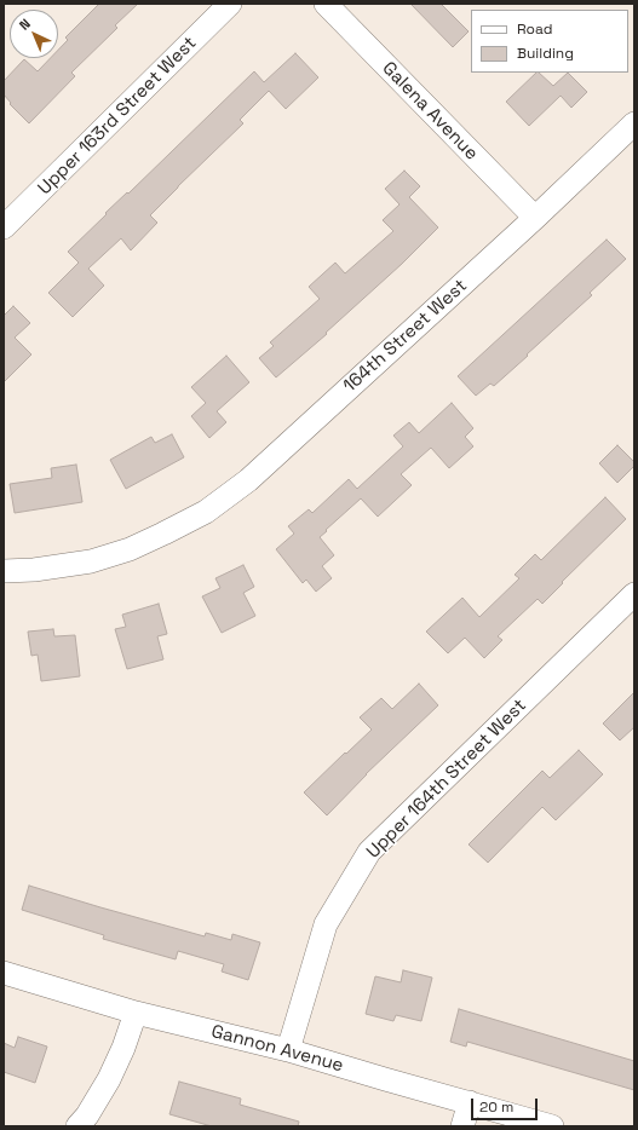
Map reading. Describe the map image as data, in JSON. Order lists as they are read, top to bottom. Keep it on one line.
{"streets":{"street":["Galena Avenue","Upper 163rd Street West","164th Street West","Upper 164th Street West","Gannon Avenue"]},"crossings":[["Galena Avenue","164th Street West"],["Upper 164th Street West","Gannon Avenue"]],"legend":["Road","Building"],"scale_bar":"20 m","north":"top left"}
